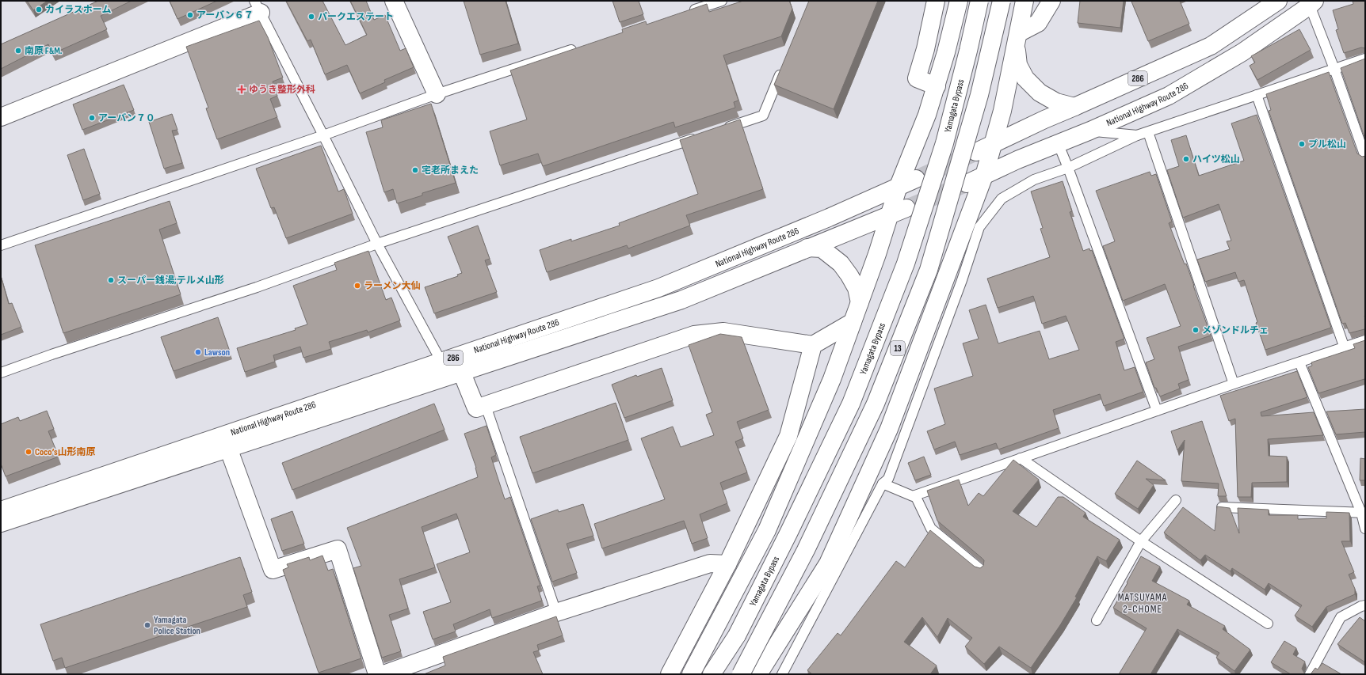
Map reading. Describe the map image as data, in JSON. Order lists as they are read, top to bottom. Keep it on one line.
{"streets":{"main road":["286","National Highway Route 286","Yamagata Bypass","13"]},"districts":["MATSUYAMA 2-CHOME"],"places":{"other":["カイラスホーム","アーバン６７","パークエステート","南原 F&M.","アーバン７０","プル松山","ハイツ松山","宅老所まえた","スーパー銭湯;テルメ山形","ラーメン大仙","メゾンドルチェ","Lawson","Coco’s山形南原","Yamagata Police Station"],"health":["ゆうき整形外科"]}}
